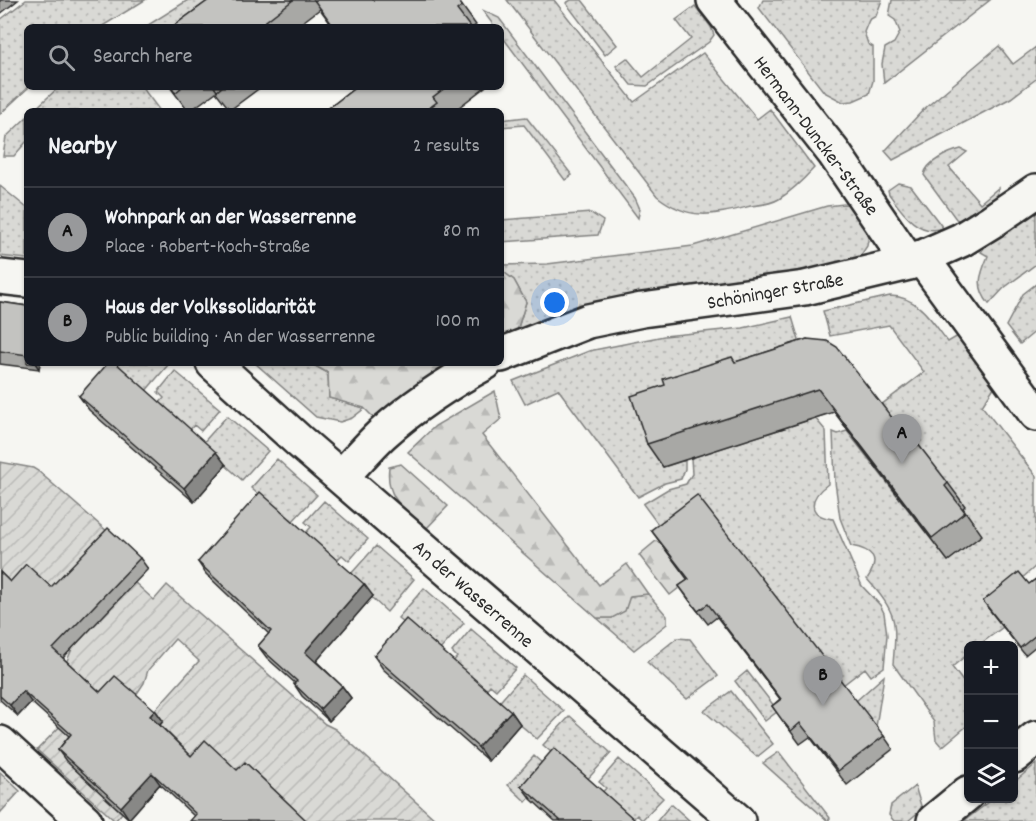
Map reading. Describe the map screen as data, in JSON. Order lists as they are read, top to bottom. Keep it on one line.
{"streets":{"street":["Hermann-Duncker-Straße","Schöninger Straße","An der Wasserrenne"]},"crossings":[["Hermann-Duncker-Straße","Schöninger Straße"]],"page":{"search":"Search here","heading":["Nearby","2 results"],"list":[{"mark":"A","name":"Wohnpark an der Wasserrenne","note":"Place · Robert-Koch-Straße","value":"80 m"},{"mark":"B","name":"Haus der Volkssolidarität","note":"Public building · An der Wasserrenne","value":"100 m"}],"pins":["A","B"],"map_buttons":["+","−"]}}
